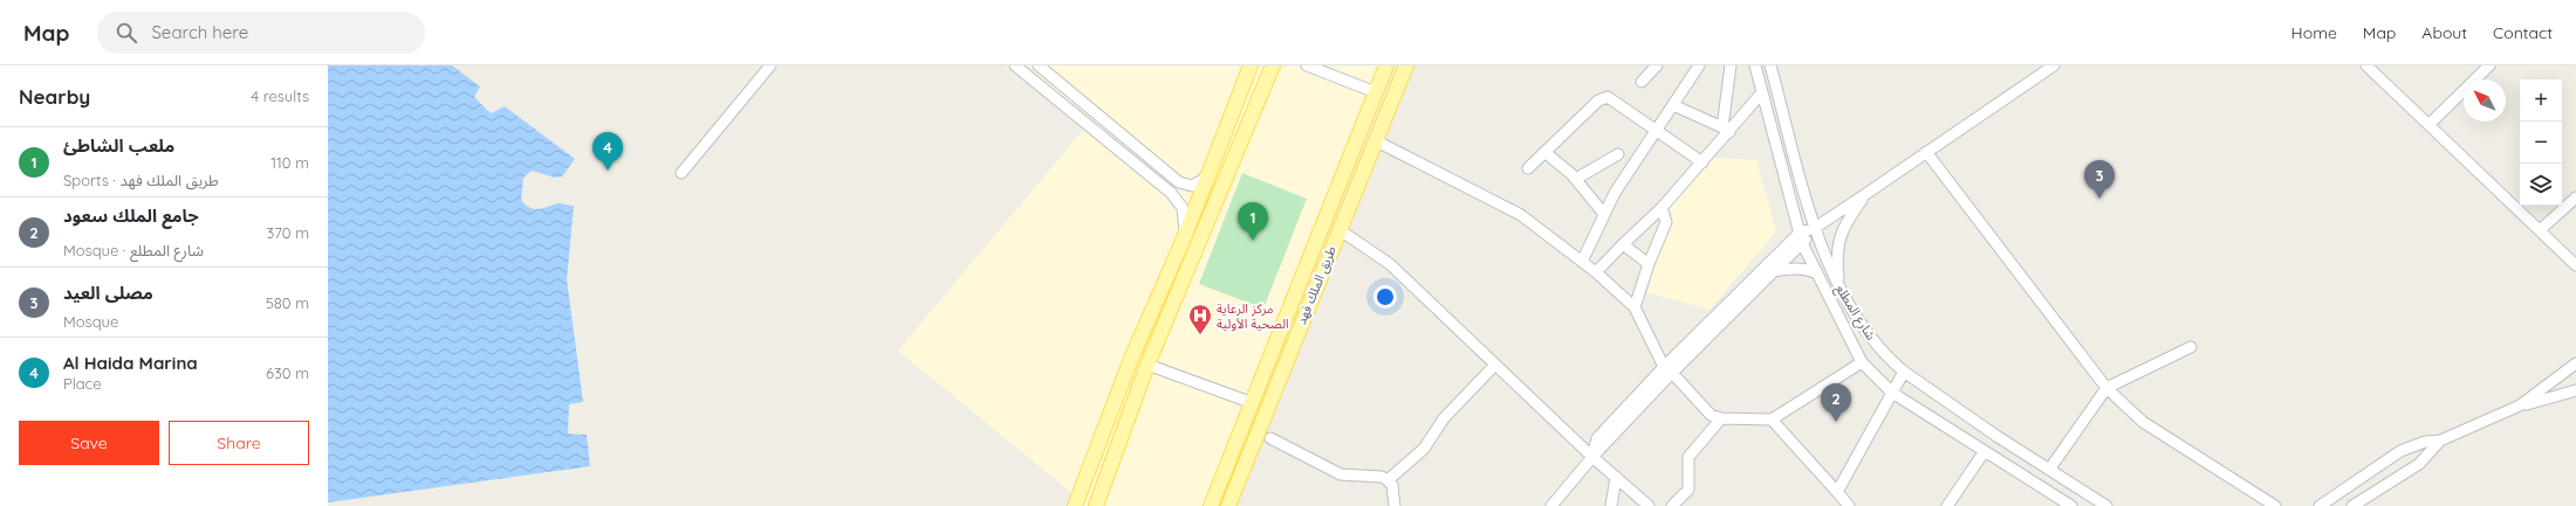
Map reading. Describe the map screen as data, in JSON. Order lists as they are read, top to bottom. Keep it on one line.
{"streets":{"main road":["طريق الملك فهد"],"street":["شارع المطلع"]},"places":{"hospital":["مركز الرعاية الصحية الأولية"]},"north":"top left","page":{"header":"Map","search":"Search here","nav":["Home","Map","About","Contact"],"heading":["Nearby","4 results"],"map_buttons":["+","−"],"list":[{"mark":"1","name":"ملعب الشاطئ","note":"Sports · طريق الملك فهد","value":"110 m"},{"mark":"2","name":"جامع الملك سعود","note":"Mosque · شارع المطلع","value":"370 m"},{"mark":"3","name":"مصلى العيد","note":"Mosque","value":"580 m"},{"mark":"4","name":"Al Haida Marina","note":"Place","value":"630 m"}],"pins":["4","3","1","2"],"buttons":["Save","Share"]}}
